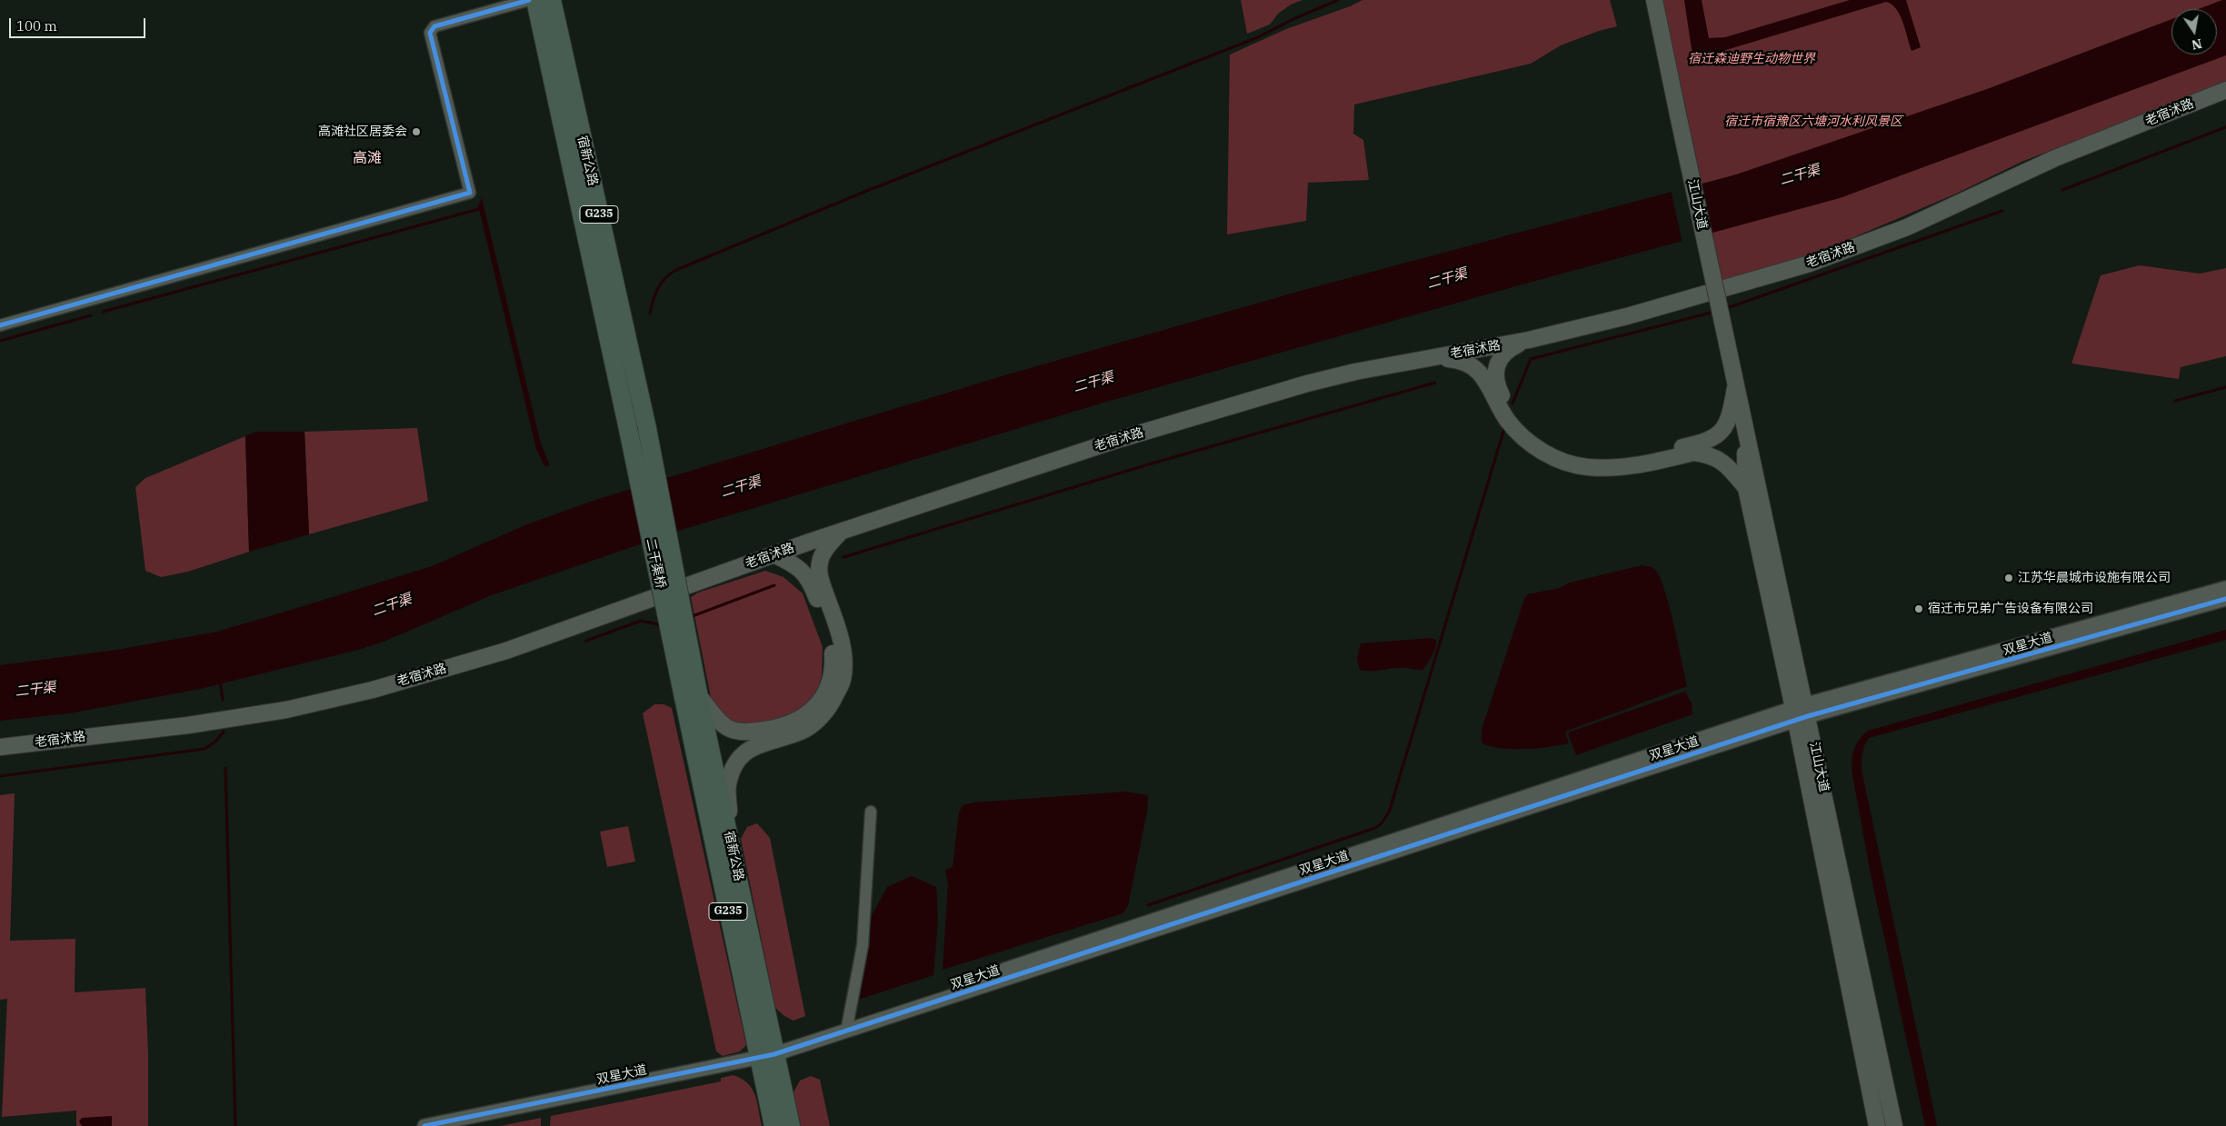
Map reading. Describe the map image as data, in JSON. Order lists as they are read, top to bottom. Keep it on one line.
{"streets":{"highway":["宿新公路","G235","二干渠桥"],"main road":["老宿沭路","江山大道"],"street":["双星大道"]},"crossings":[["宿新公路","二干渠桥"],["宿新公路","双星大道"],["江山大道","双星大道"]],"districts":["高滩"],"water":["二干渠"],"parks":["宿迁森迪野生动物世界","宿迁市宿豫区六塘河水利风景区"],"places":["高滩社区居委会","江苏华晨城市设施有限公司","宿迁市兄弟广告设备有限公司"],"scale_bar":"100 m","north":"bottom"}
